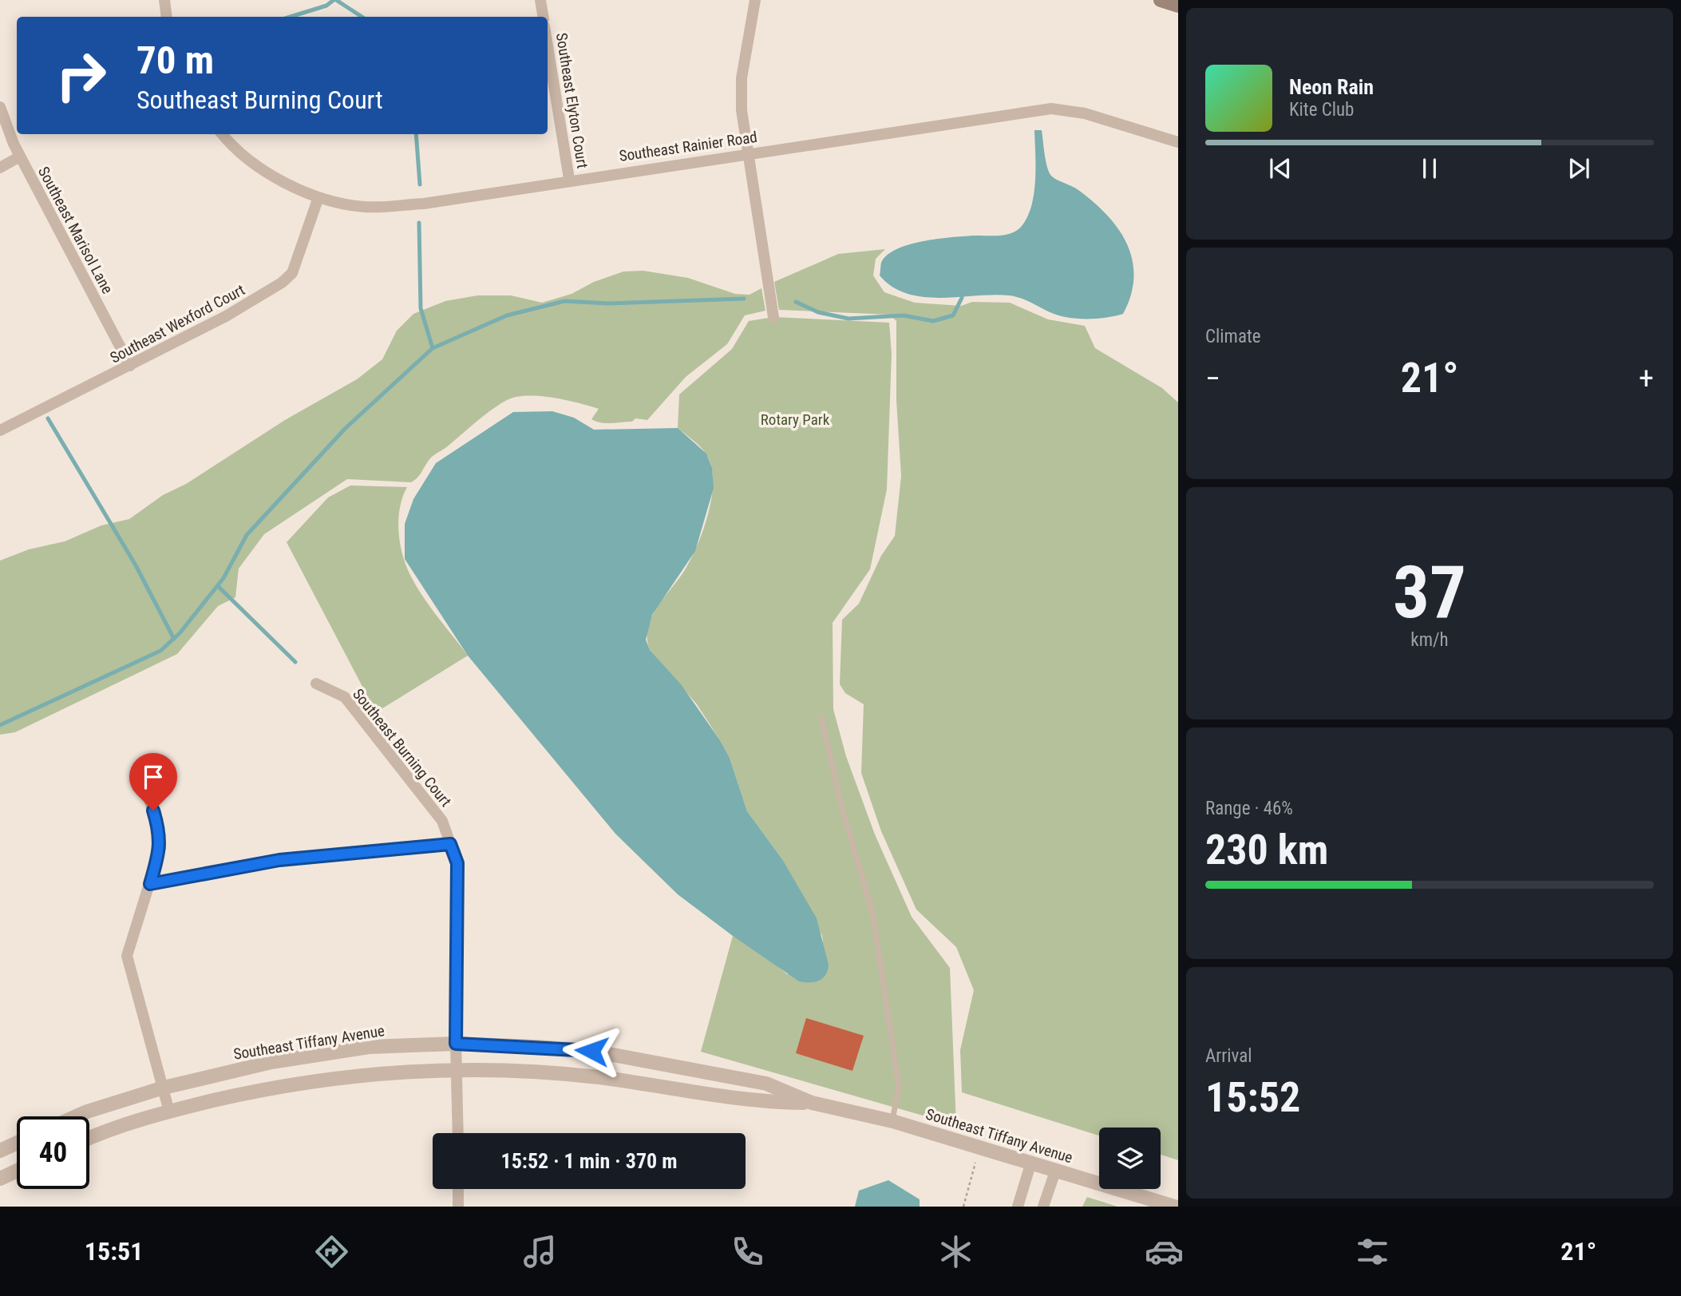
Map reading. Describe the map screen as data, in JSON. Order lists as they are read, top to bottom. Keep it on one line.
{"streets":{"street":["Southeast Elyton Court","Southeast Rainier Road","Southeast Marisol Lane","Southeast Wexford Court","Southeast Burning Court","Southeast Tiffany Avenue"]},"crossings":[["Southeast Elyton Court","Southeast Rainier Road"],["Southeast Rainier Road","Southeast Wexford Court"],["Southeast Marisol Lane","Southeast Wexford Court"],["Southeast Burning Court","Southeast Tiffany Avenue"]],"parks":["Rotary Park"],"page":{"turn":["70 m","Southeast Burning Court"],"song":["Neon Rain","Kite Club"],"tile":["Climate",["37","km/h"],["Range · 46%","230 km"],["Arrival","15:52"]],"heat":["−","21°","+"],"limit":"40","trip":"15:52 · 1 min · 370 m","tabs":["15:51","21°"]}}
